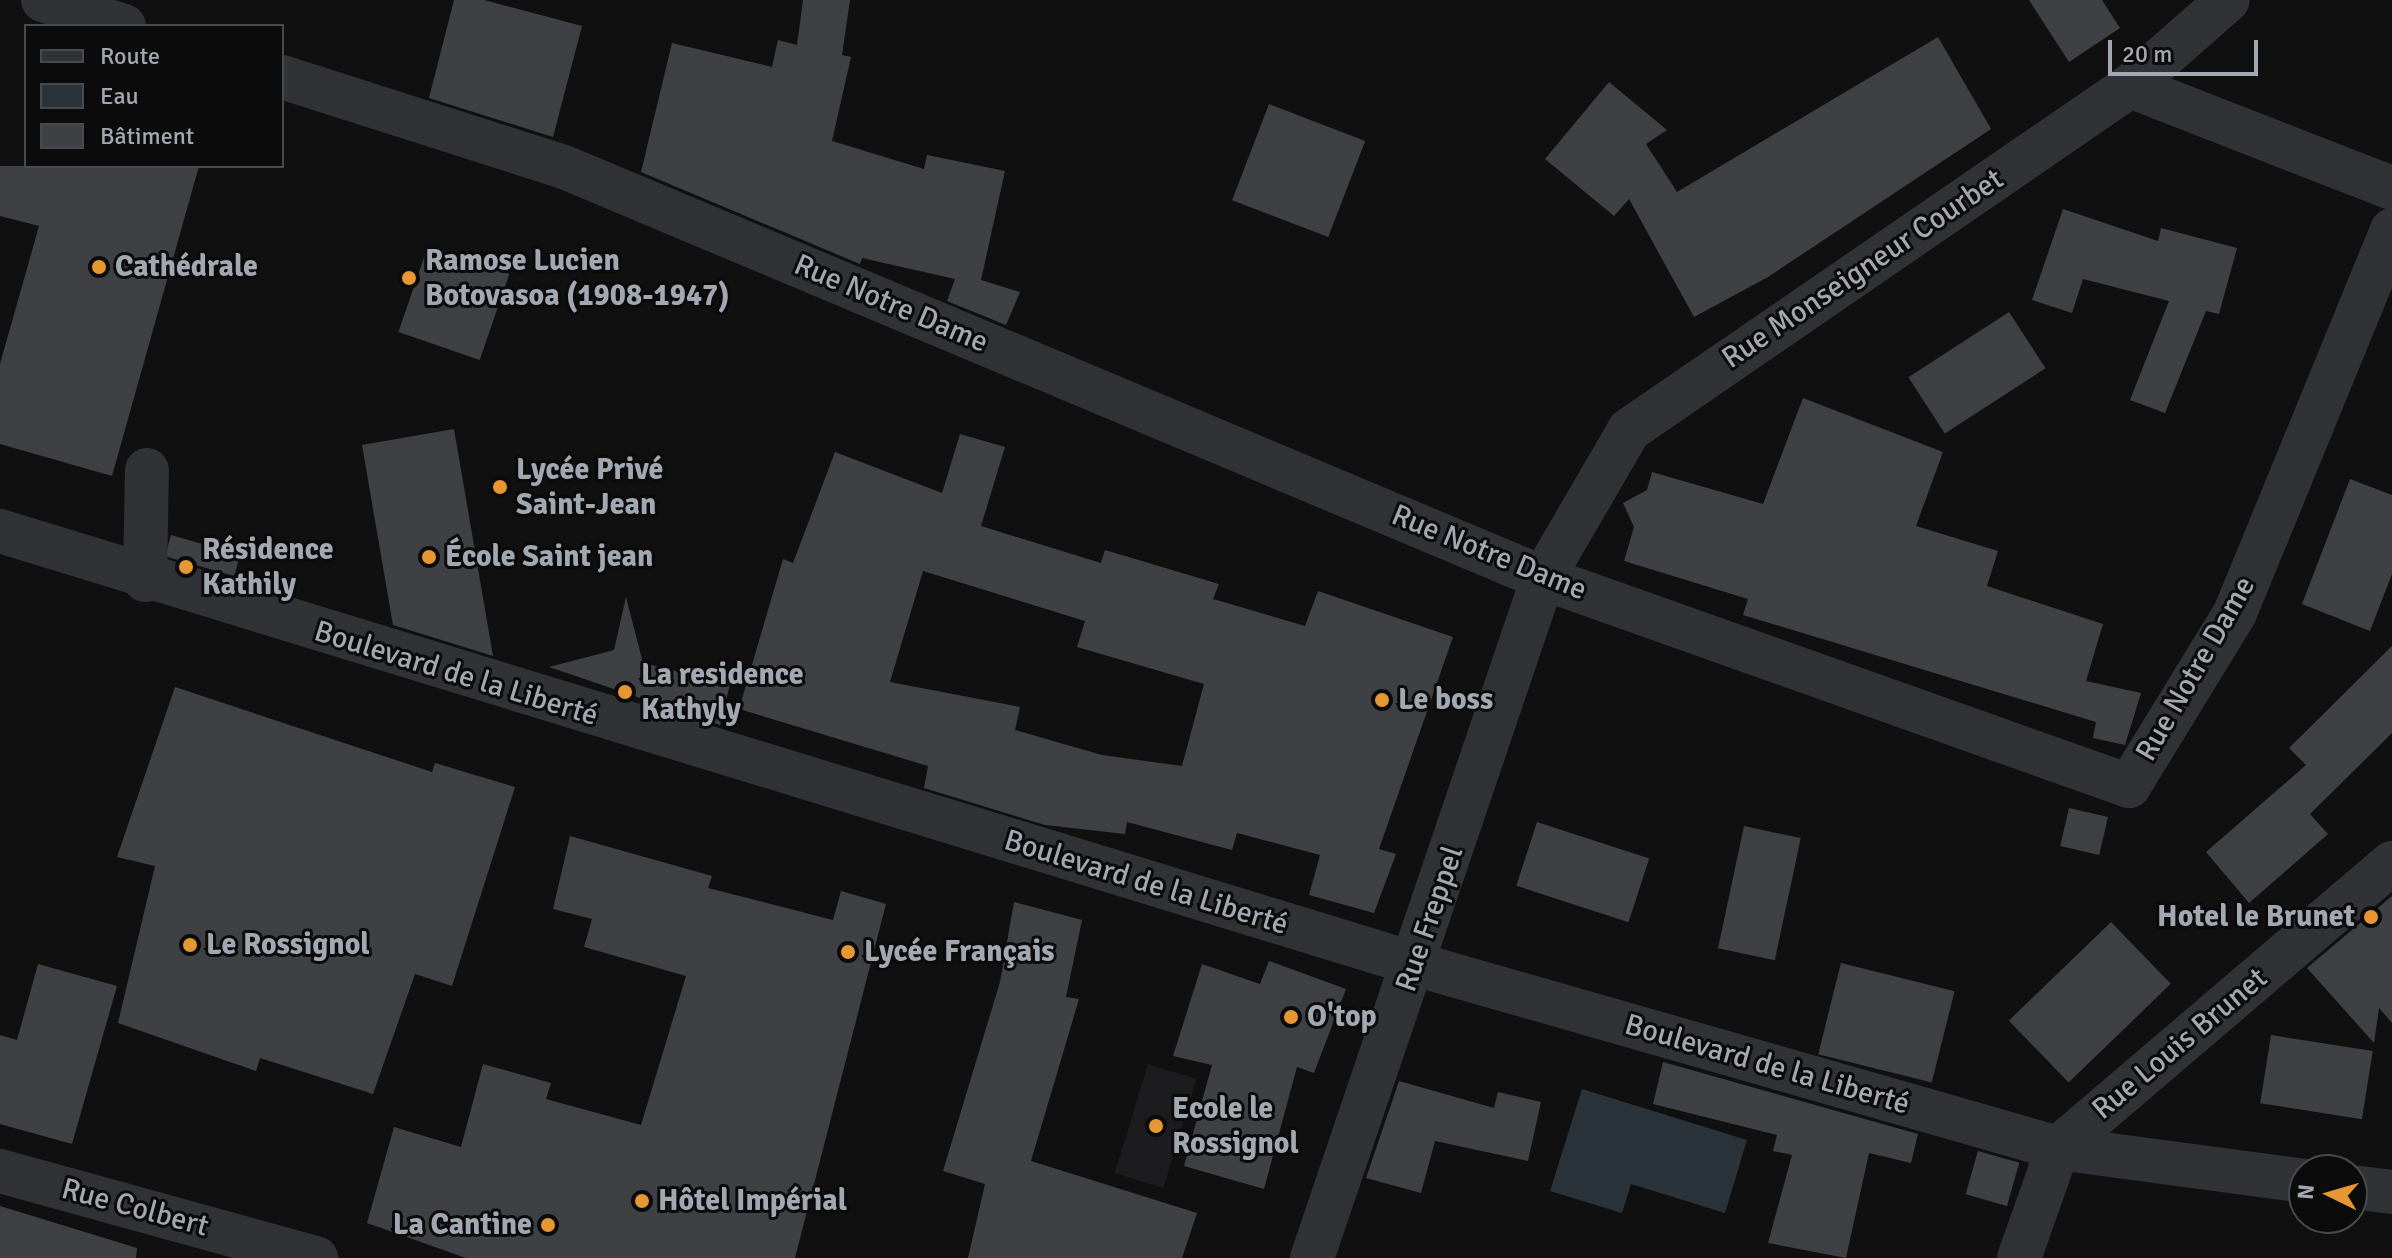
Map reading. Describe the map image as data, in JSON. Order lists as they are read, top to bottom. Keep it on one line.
{"streets":{"street":["Rue Monseigneur Courbet","Rue Notre Dame","Boulevard de la Liberté","Rue Freppel","Rue Louis Brunet","Rue Colbert"]},"crossings":[["Rue Monseigneur Courbet","Rue Notre Dame"],["Rue Monseigneur Courbet","Rue Freppel"],["Rue Notre Dame","Rue Freppel"],["Boulevard de la Liberté","Rue Freppel"],["Boulevard de la Liberté","Rue Louis Brunet"]],"places":["Cathédrale","Ramose Lucien Botovasoa (1908-1947)","Lycée Privé Saint-Jean","École Saint jean","Résidence Kathily","La residence Kathyly","Le boss","Hotel le Brunet","Le Rossignol","Lycée Français","O'top","Ecole le Rossignol","Hôtel Impérial","La Cantine"],"legend":["Route","Eau","Bâtiment"],"scale_bar":"20 m","north":"left"}
